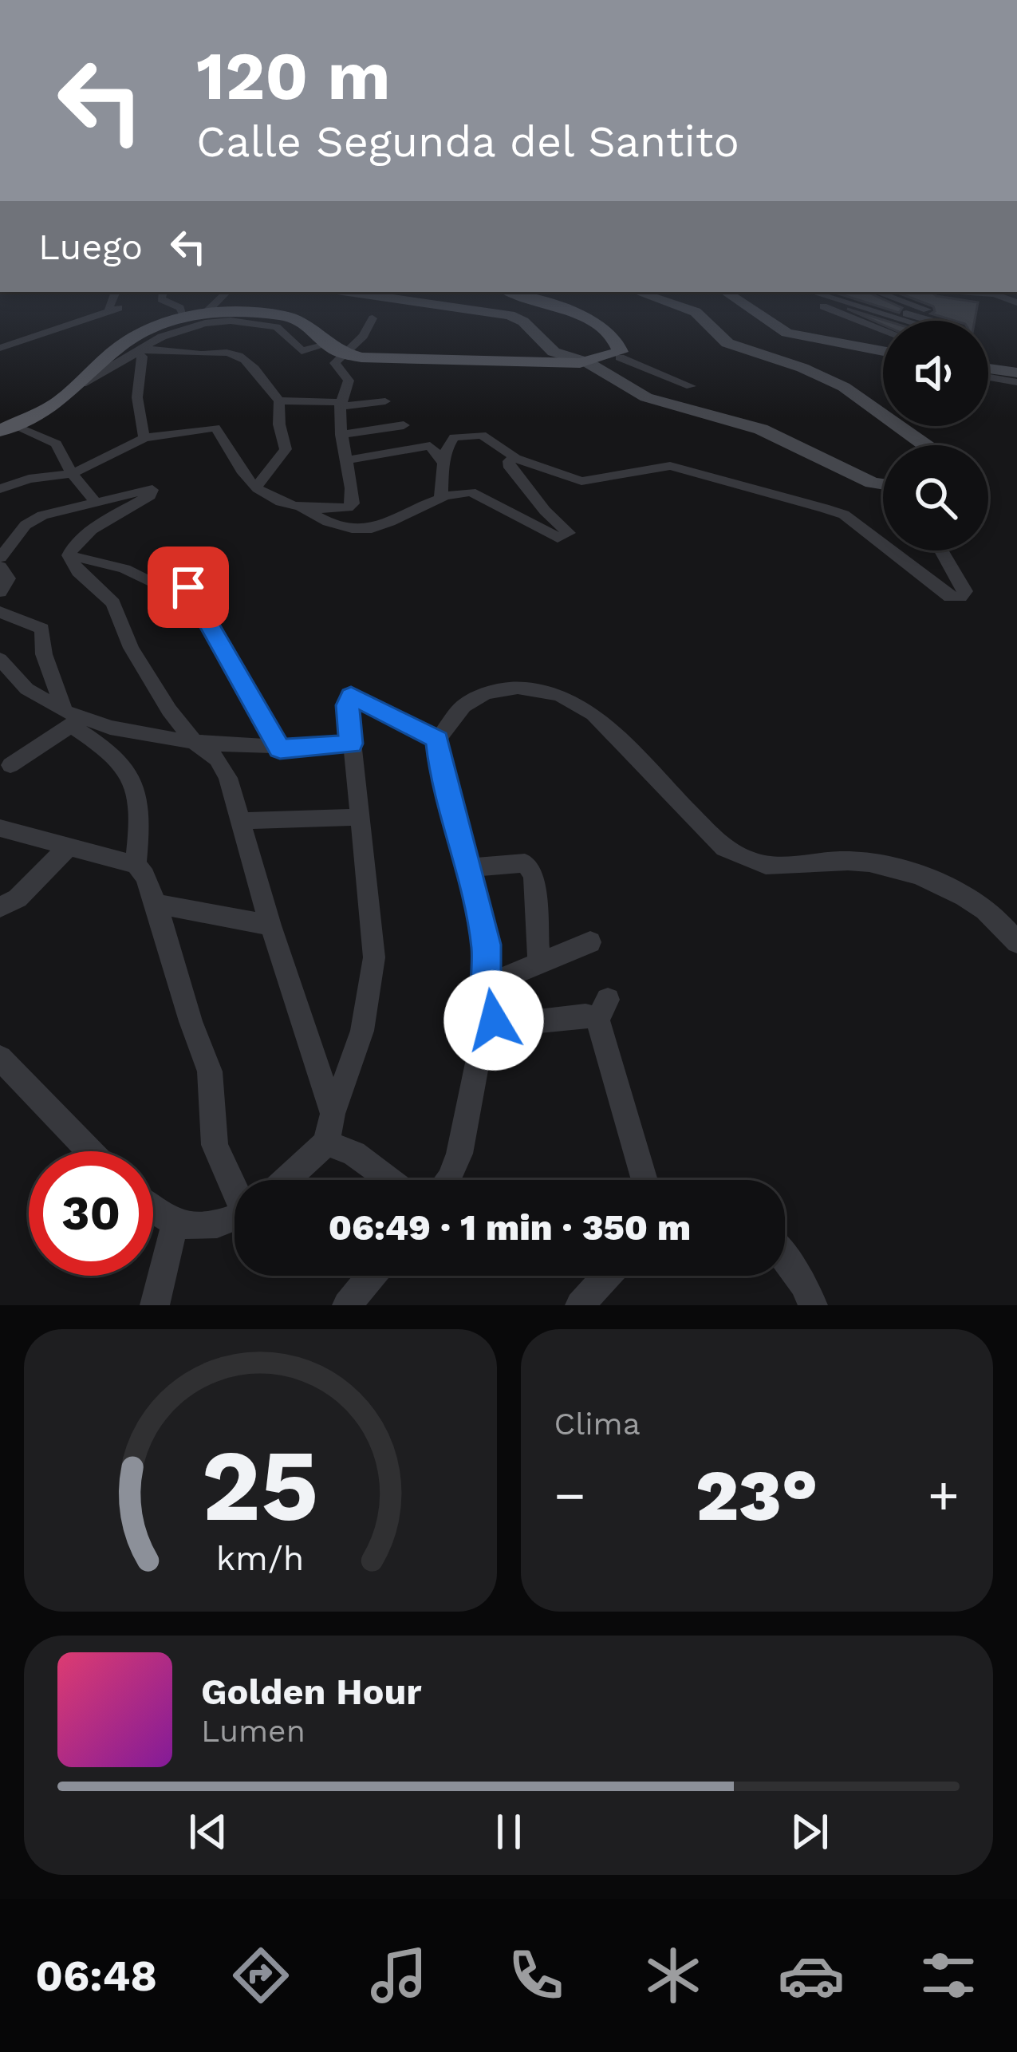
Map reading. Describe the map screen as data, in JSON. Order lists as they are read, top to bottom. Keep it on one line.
{"page":{"turn":["120 m","Calle Segunda del Santito"],"then":"Luego","limit":"30","trip":"06:49 · 1 min · 350 m","tile":"Clima","heat":["−","23°","+"],"song":["Golden Hour","Lumen"],"tabs":"06:48","gauge":["25","km/h"]}}
